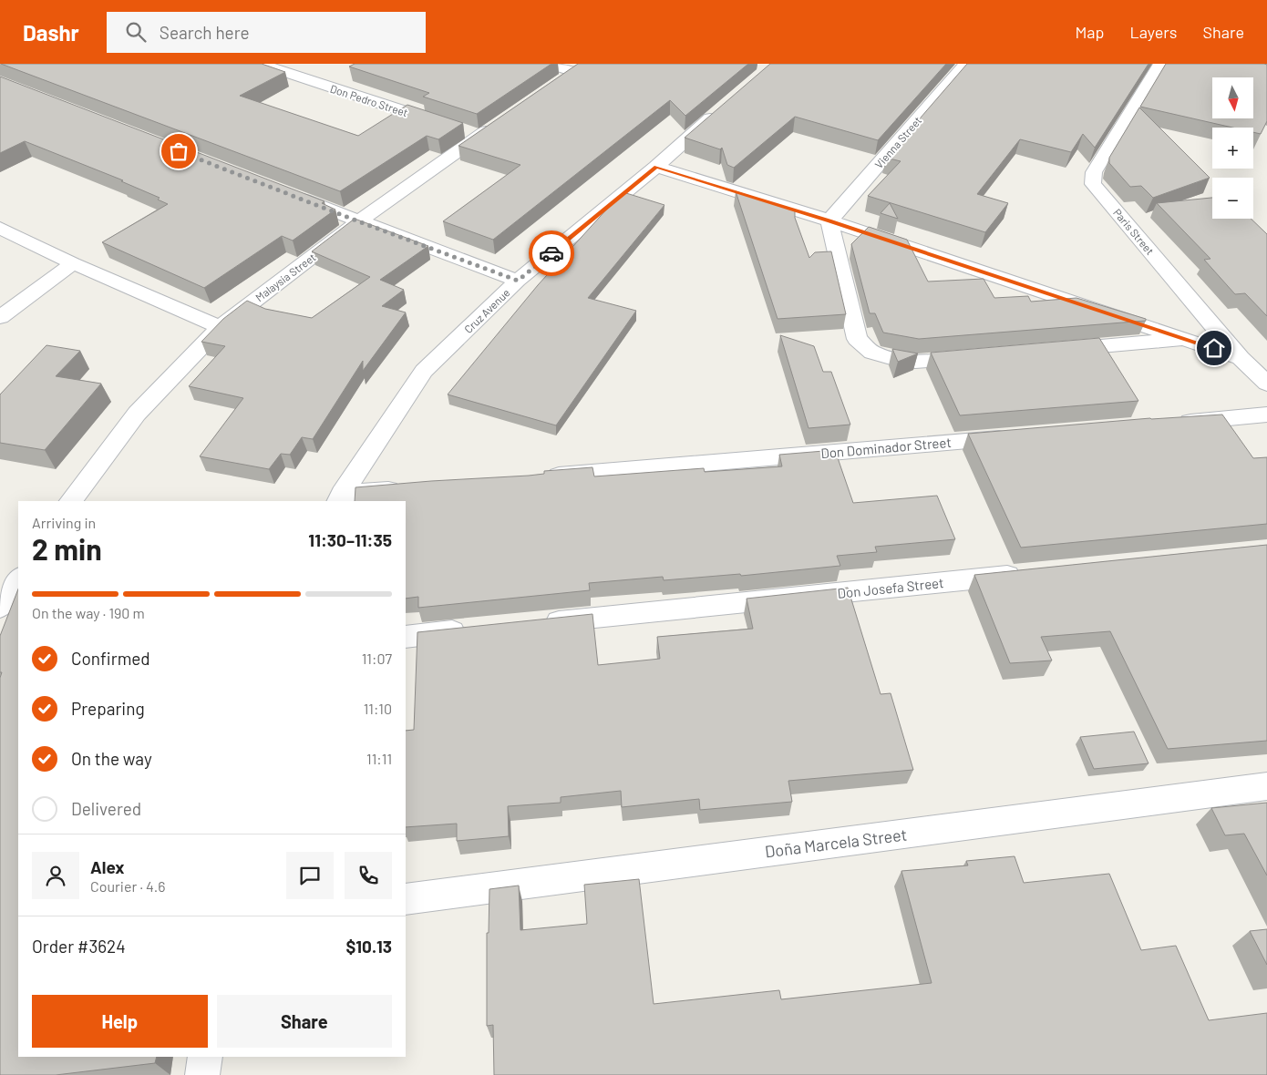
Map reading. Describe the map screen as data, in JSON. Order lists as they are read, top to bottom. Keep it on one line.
{"streets":{"street":["Don Pedro Street","Vienna Street","Paris Street","Malaysia Street","Cruz Avenue","Don Dominador Street","Don Josefa Street","Doña Marcela Street"]},"north":"bottom","page":{"header":"Dashr","search":"Search here","nav":["Map","Layers","Share"],"map_buttons":["+","−"],"heading":["2 min","Arriving in","11:30–11:35"],"panel":["Alex","Courier · 4.6","Order #3624","$10.13"],"bar":"On the way · 190 m","list":[["Confirmed","11:07"],["Preparing","11:10"],["On the way","11:11"],"Delivered"],"buttons":["Help","Share"]}}
